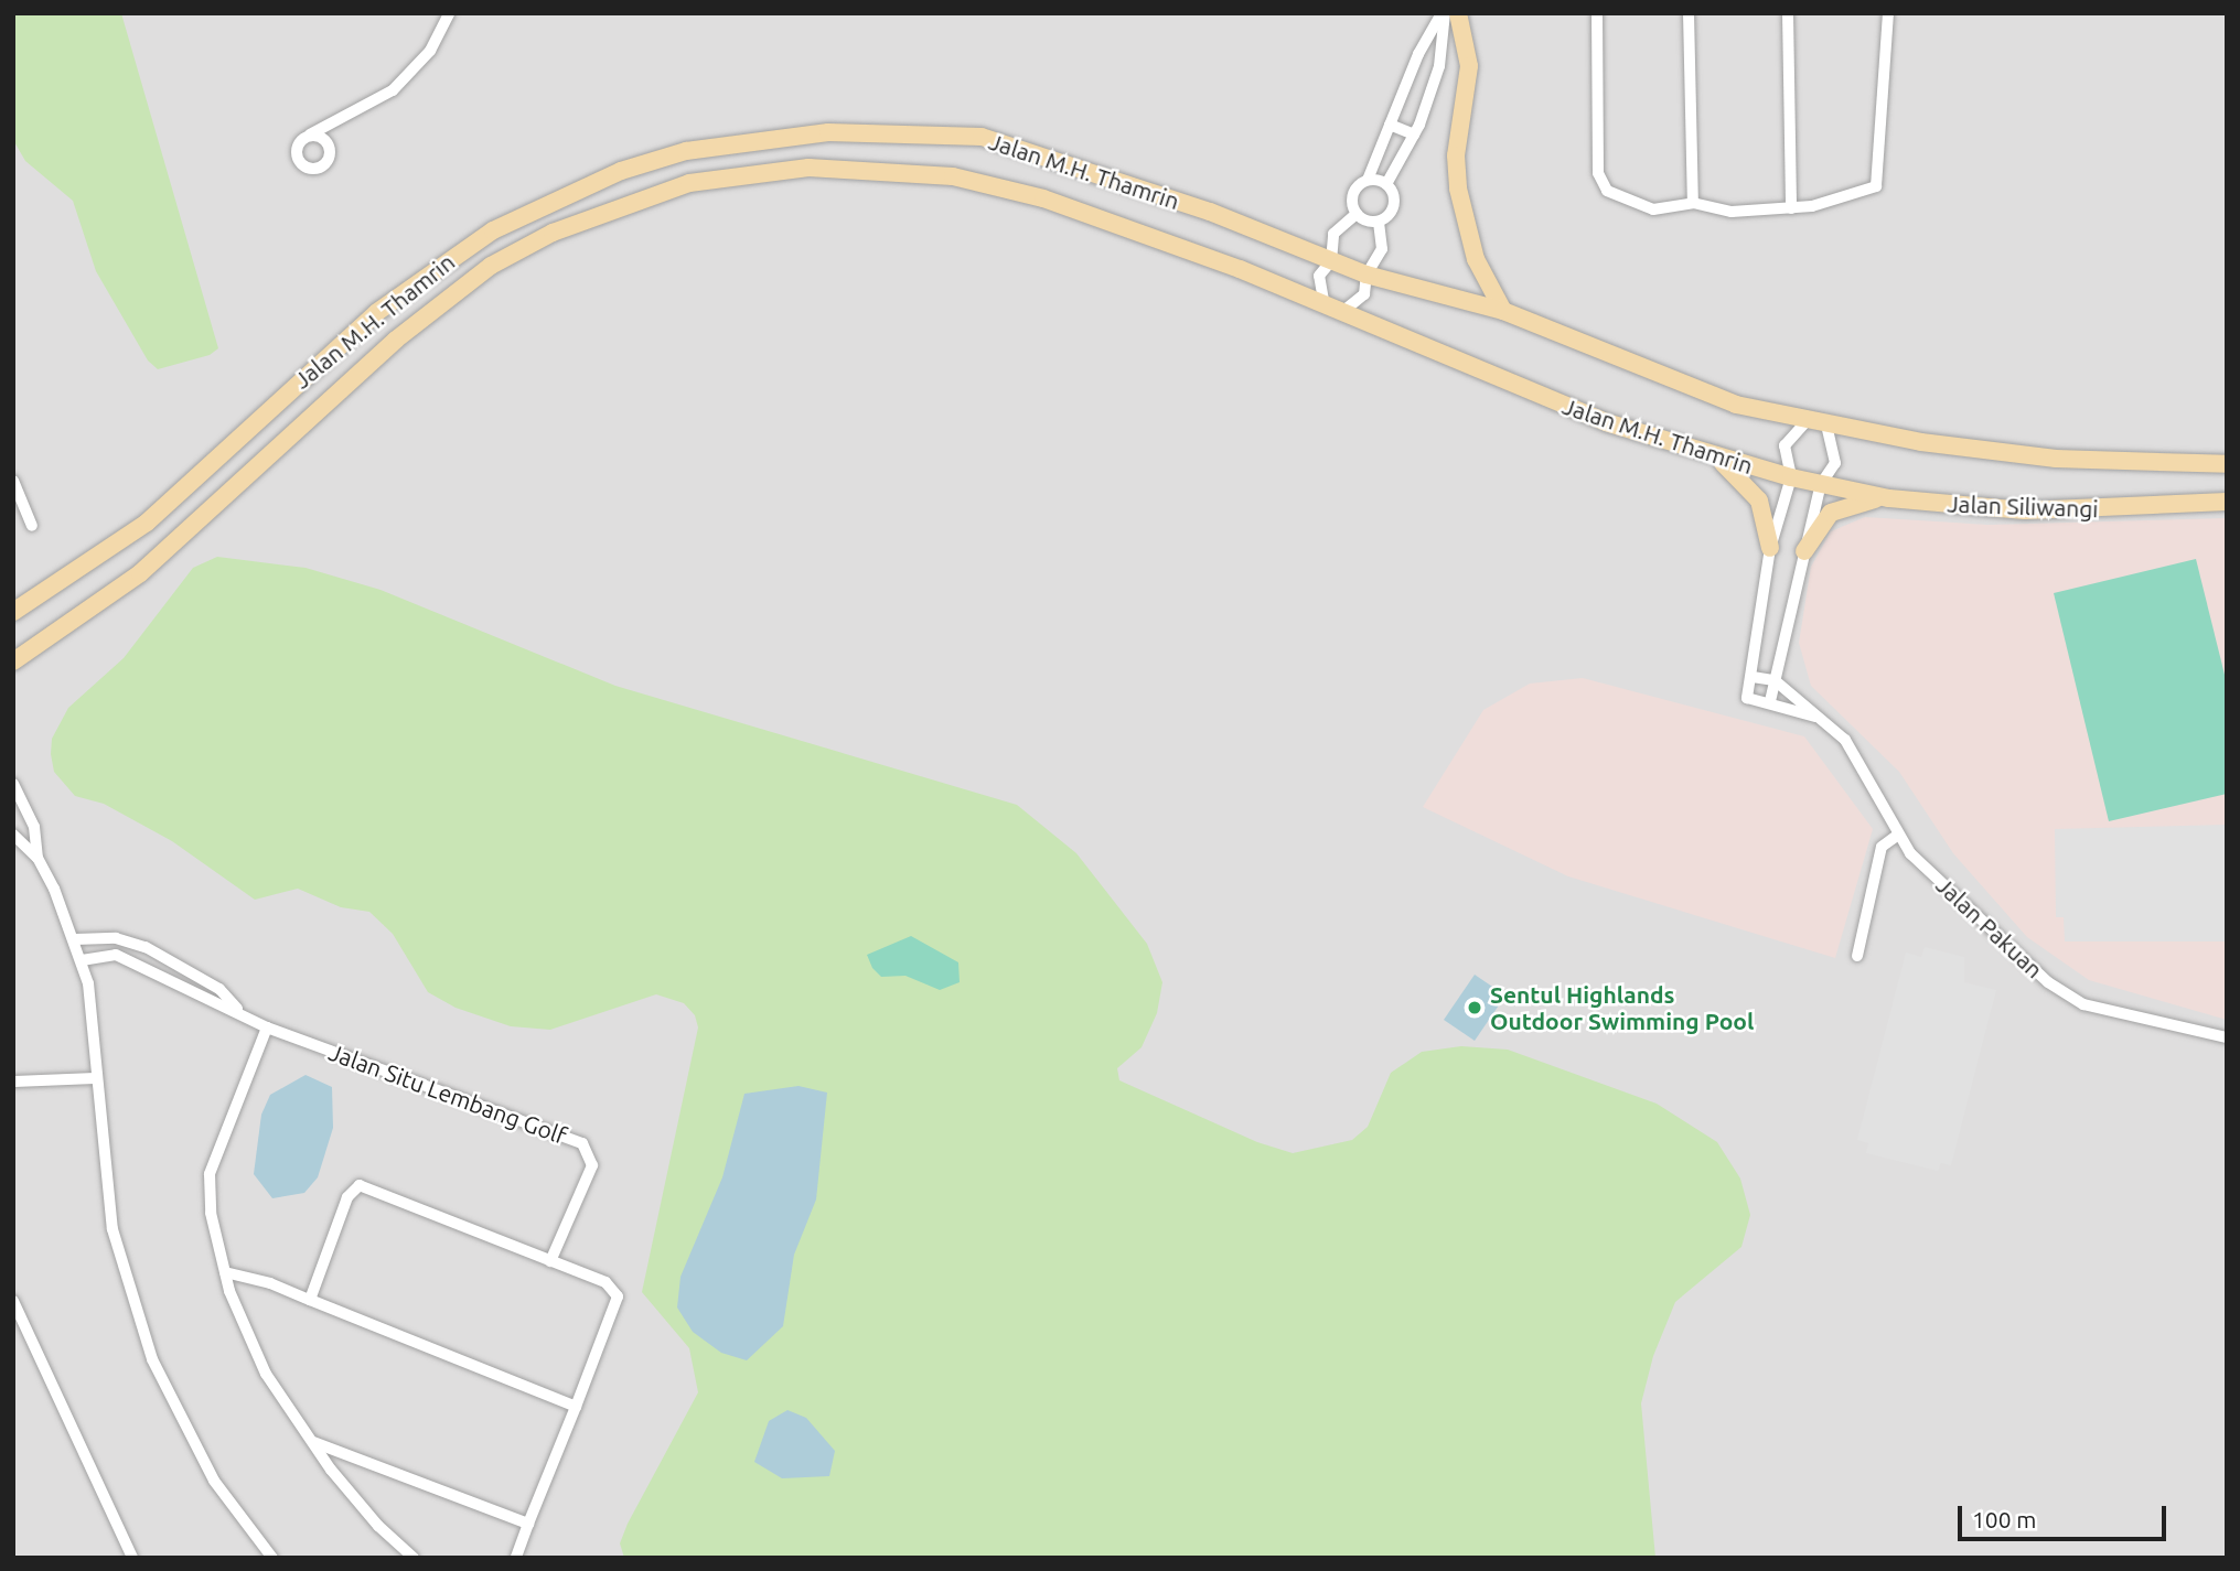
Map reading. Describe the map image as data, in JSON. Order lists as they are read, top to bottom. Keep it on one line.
{"streets":{"main road":["Jalan M.H. Thamrin","Jalan Siliwangi"],"street":["Jalan Pakuan","Jalan Situ Lembang Golf"]},"crossings":[["Jalan M.H. Thamrin","Jalan Siliwangi"]],"places":["Sentul Highlands Outdoor Swimming Pool"],"scale_bar":"100 m"}
